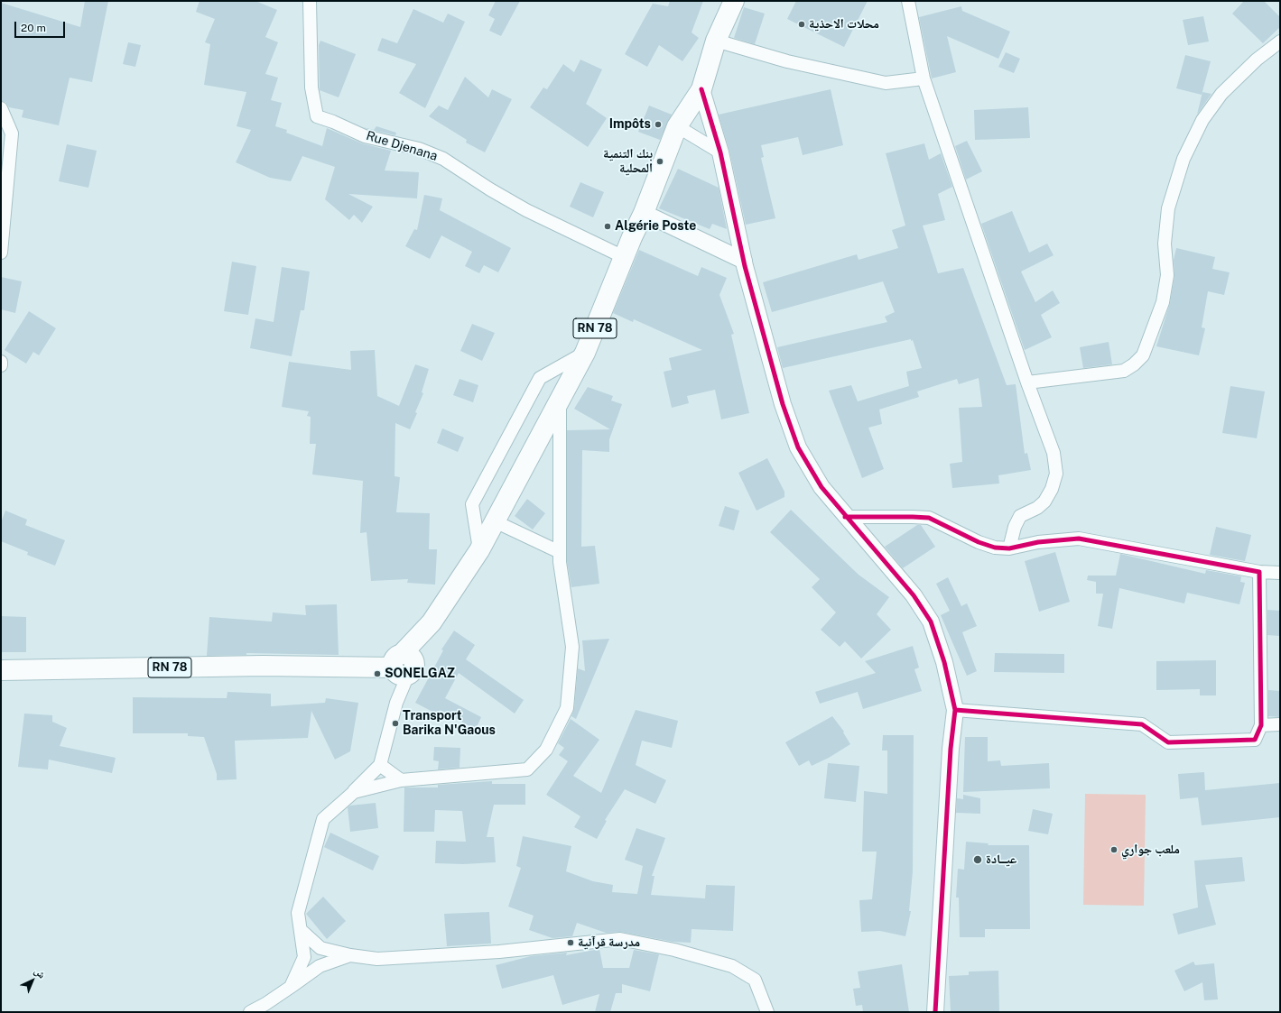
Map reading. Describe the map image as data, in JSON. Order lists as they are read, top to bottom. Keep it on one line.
{"streets":{"main road":["RN 78"],"street":["Rue Djenana"]},"crossings":[["Rue Djenana","RN 78"]],"places":["محلات الاحذية","Impôts","بنك التنمية المحلية","Algérie Poste","SONELGAZ","Transport Barika N'Gaous","ملعب جواري","عيــادة","مدرسة قرآنية"],"scale_bar":"20 m","north":"top right"}
